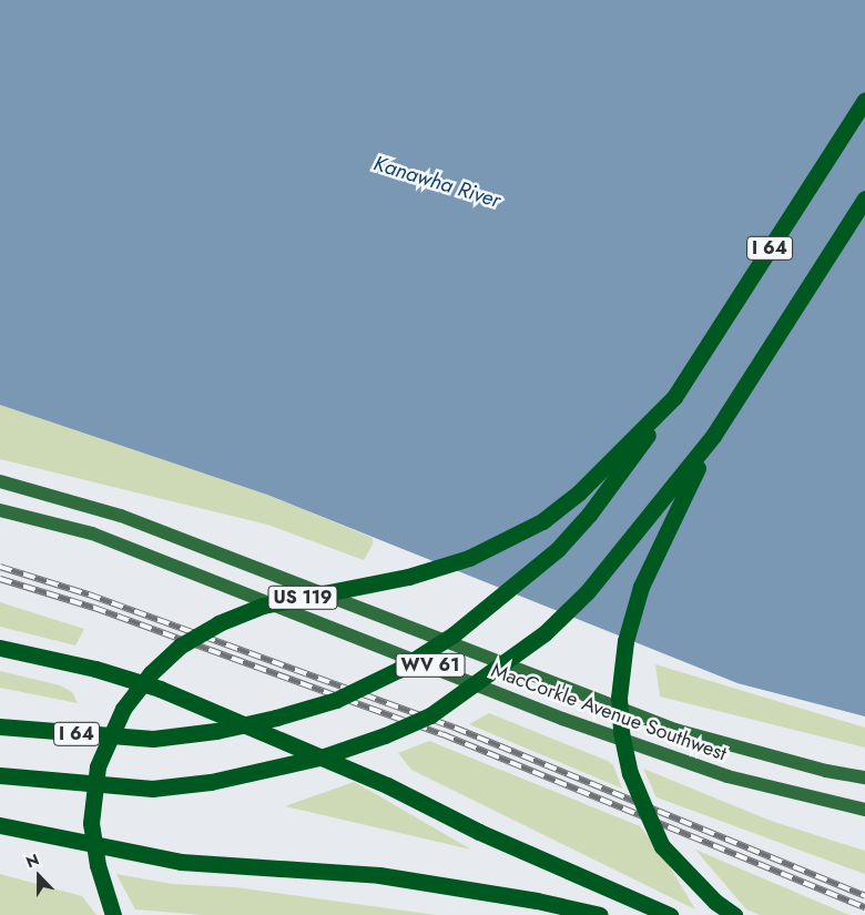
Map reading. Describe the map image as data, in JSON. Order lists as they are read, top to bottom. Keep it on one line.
{"streets":{"highway":["I 64","US 119"],"main road":["WV 61","MacCorkle Avenue Southwest"]},"crossings":[["I 64","US 119"]],"water":["Kanawha River"],"north":"top"}
